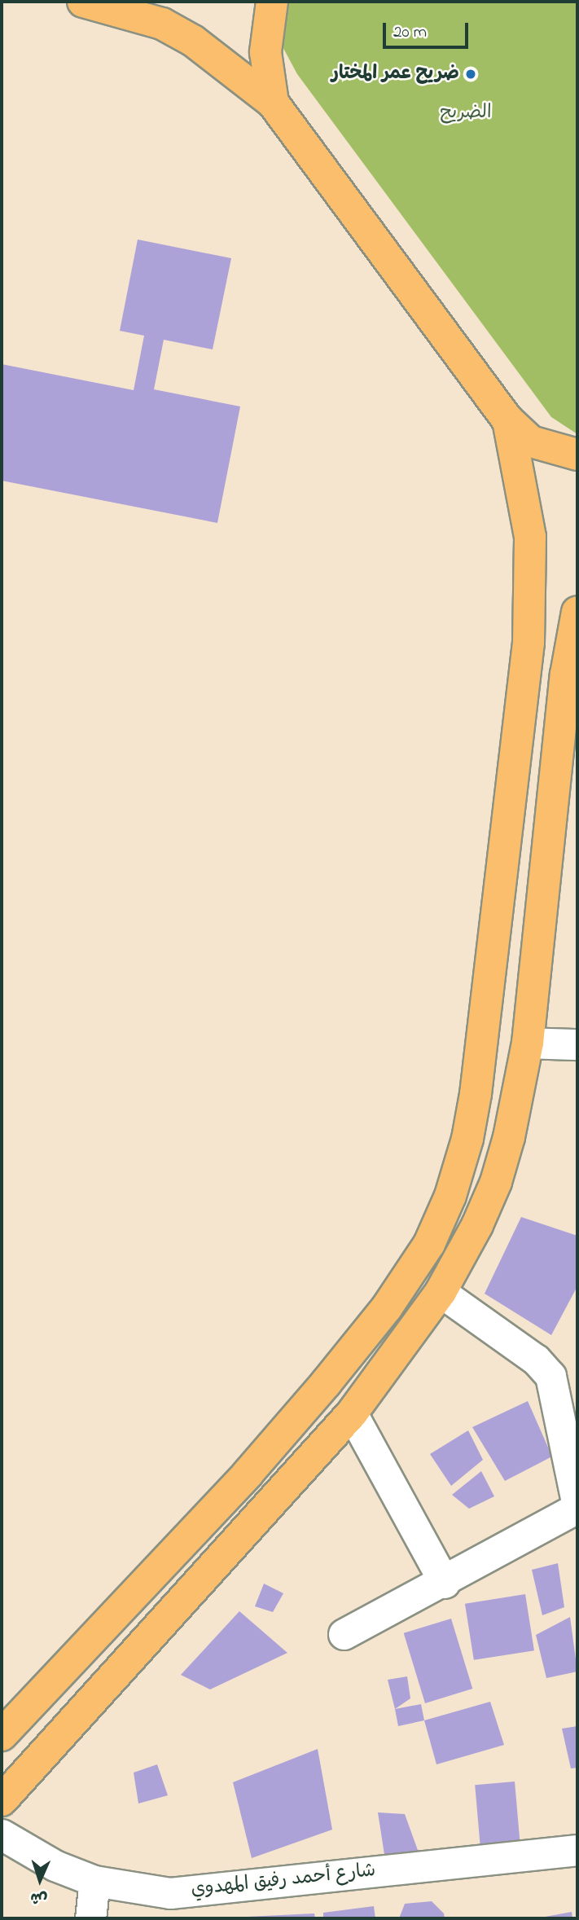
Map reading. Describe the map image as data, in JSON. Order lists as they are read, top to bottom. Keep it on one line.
{"streets":{"street":["شارع أحمد رفيق المهدوي"]},"parks":["الضريح"],"places":["ضريح عمر المختار"],"scale_bar":"20 m","north":"bottom"}
